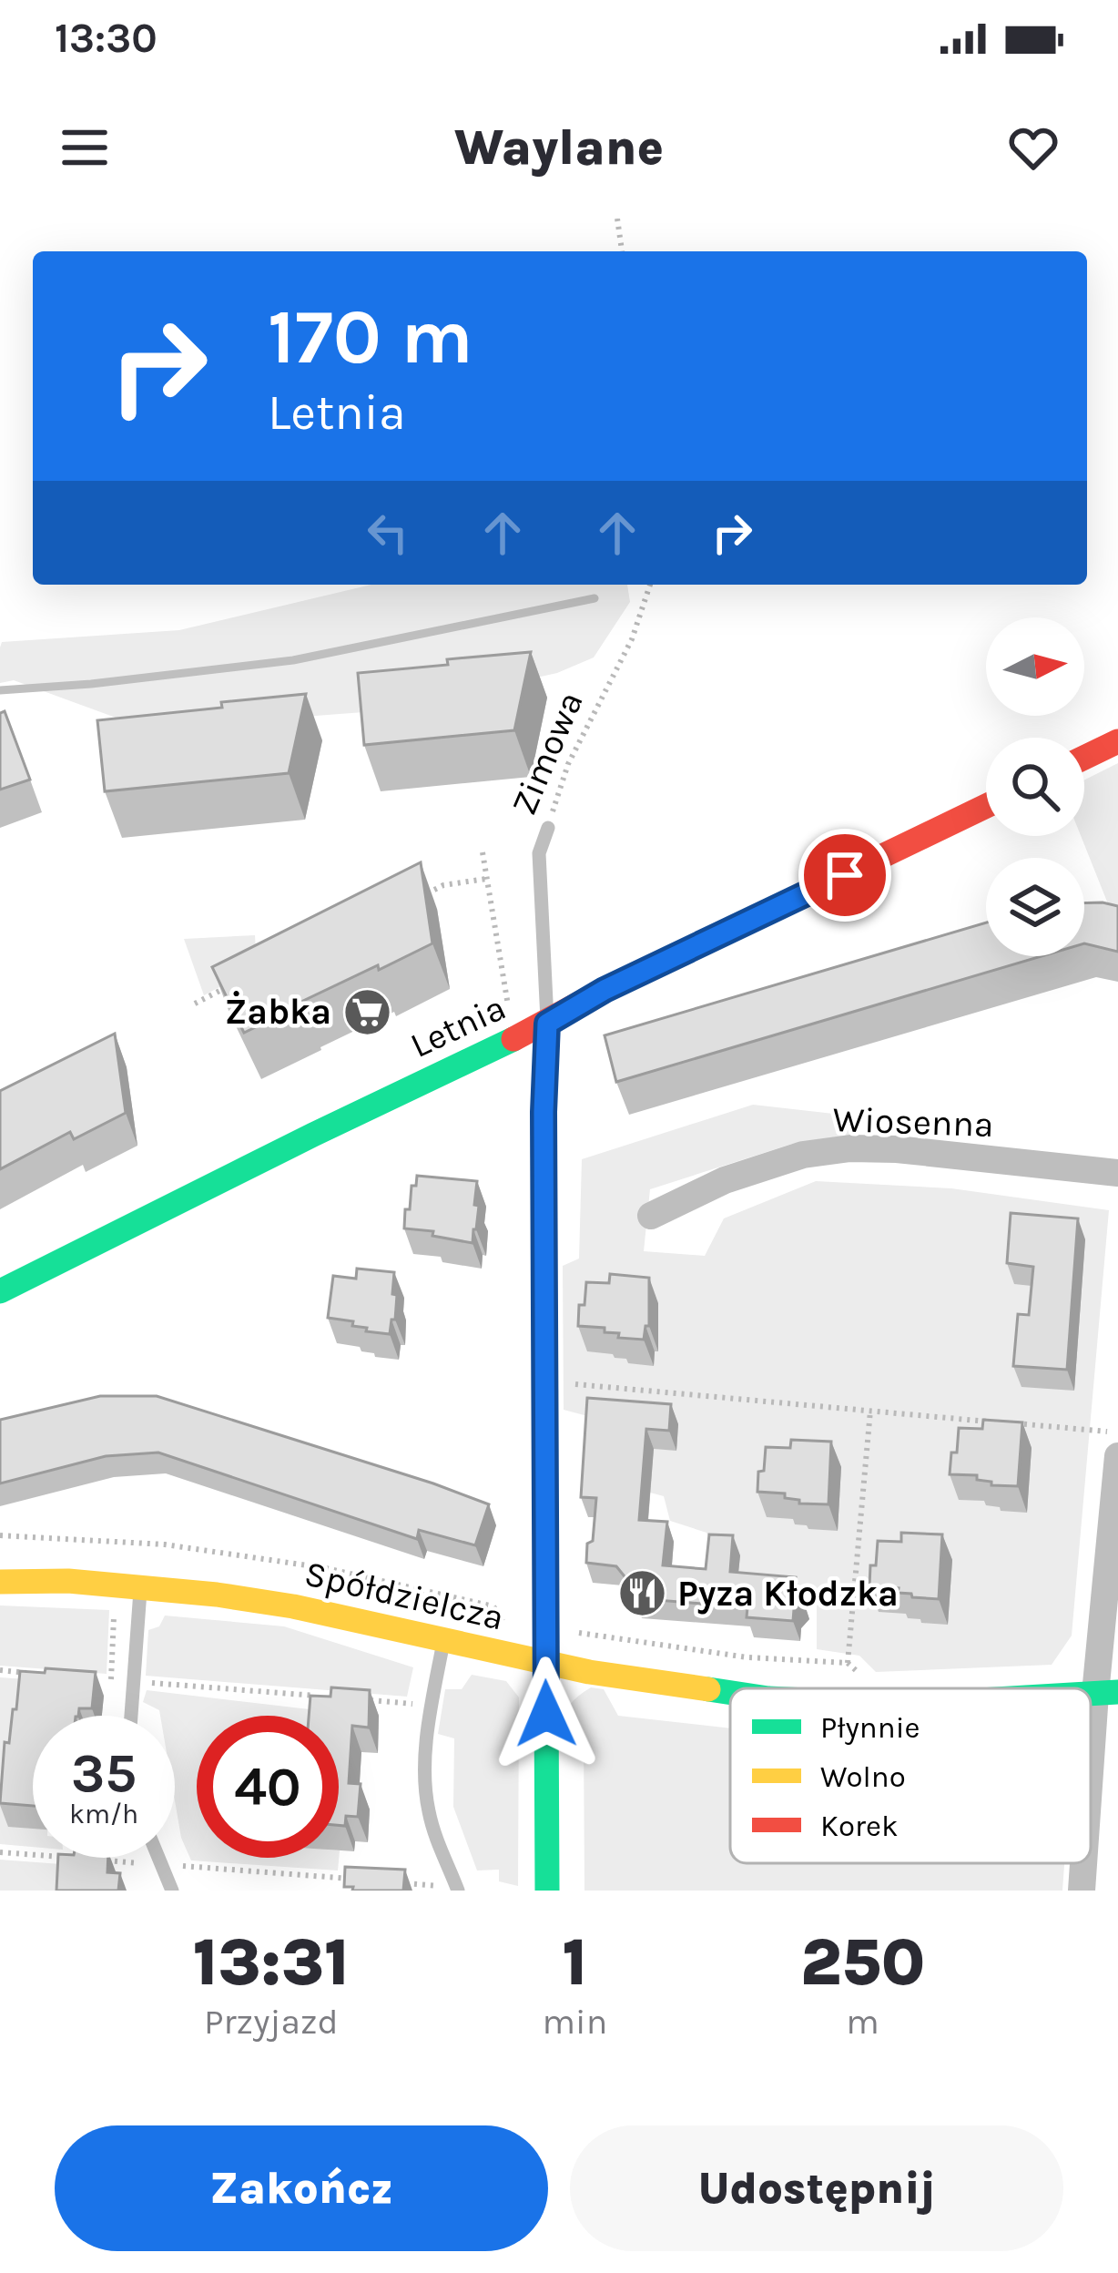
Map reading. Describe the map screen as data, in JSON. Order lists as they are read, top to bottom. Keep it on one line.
{"streets":{"street":["Letnia","Wiosenna","Spółdzielcza"],"lane":["Zimowa"]},"crossings":[["Zimowa","Letnia"]],"places":{"supermarket":["Żabka"],"restaurant":["Pyza Kłodzka"]},"legend":["Płynnie","Wolno","Korek"],"north":"right","page":{"status":"13:30","header":"Waylane","turn":["170 m","Letnia"],"speed":"35 km/h","limit":"40","eta":["13:31","Przyjazd","1","min","250","m"],"buttons":["Zakończ","Udostępnij"]}}
